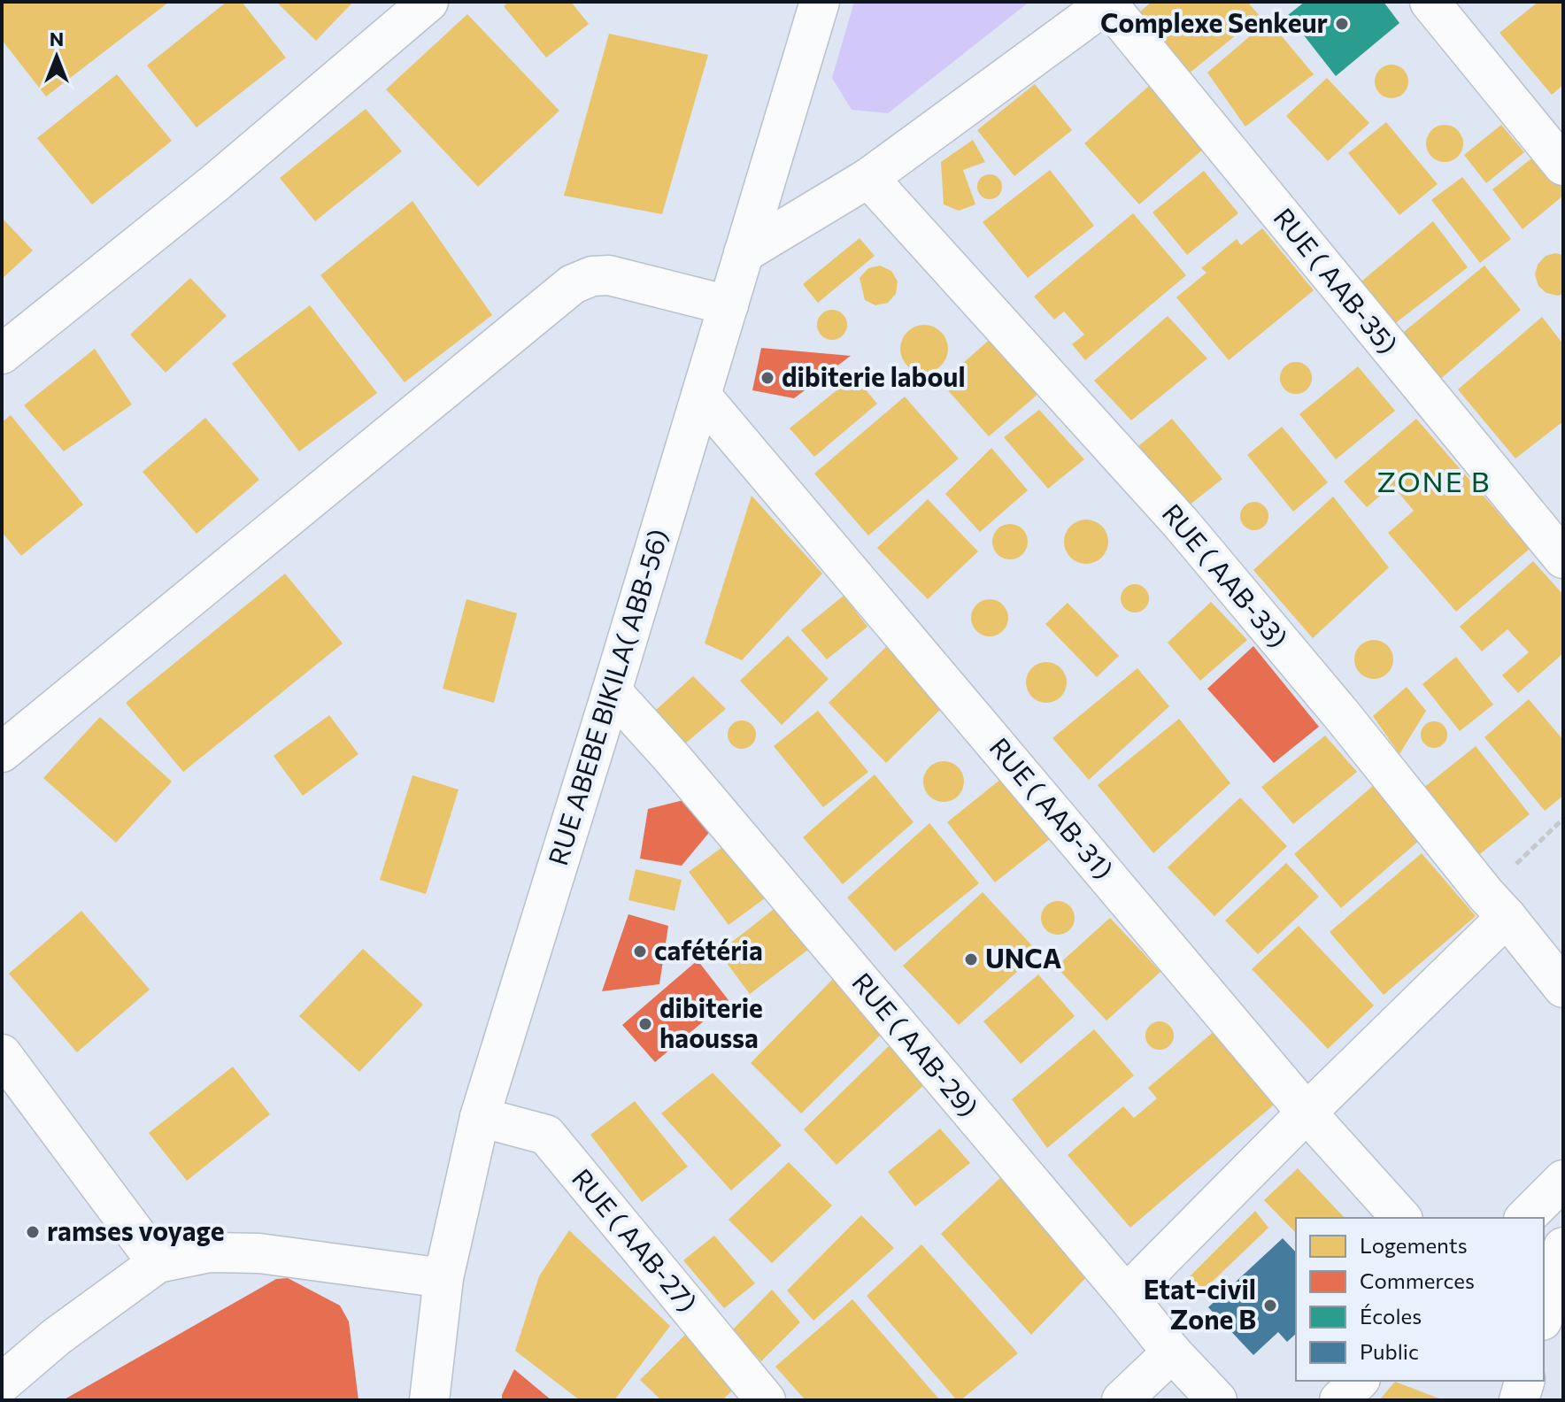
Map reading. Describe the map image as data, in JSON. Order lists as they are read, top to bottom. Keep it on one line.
{"streets":{"street":["RUE ( AAB-35)","RUE ( AAB-33)","RUE ABEBE BIKILA( ABB-56)","RUE ( AAB-31)","RUE ( AAB-29)","RUE ( AAB-27)"]},"crossings":[["RUE ABEBE BIKILA( ABB-56)","RUE ( AAB-31)"],["RUE ABEBE BIKILA( ABB-56)","RUE ( AAB-29)"],["RUE ABEBE BIKILA( ABB-56)","RUE ( AAB-27)"]],"districts":["ZONE B"],"places":["Complexe Senkeur","dibiterie laboul","cafétéria","UNCA","dibiterie haoussa","ramses voyage","Etat-civil Zone B"],"legend":["Logements","Commerces","Écoles","Public"],"north":"top"}
